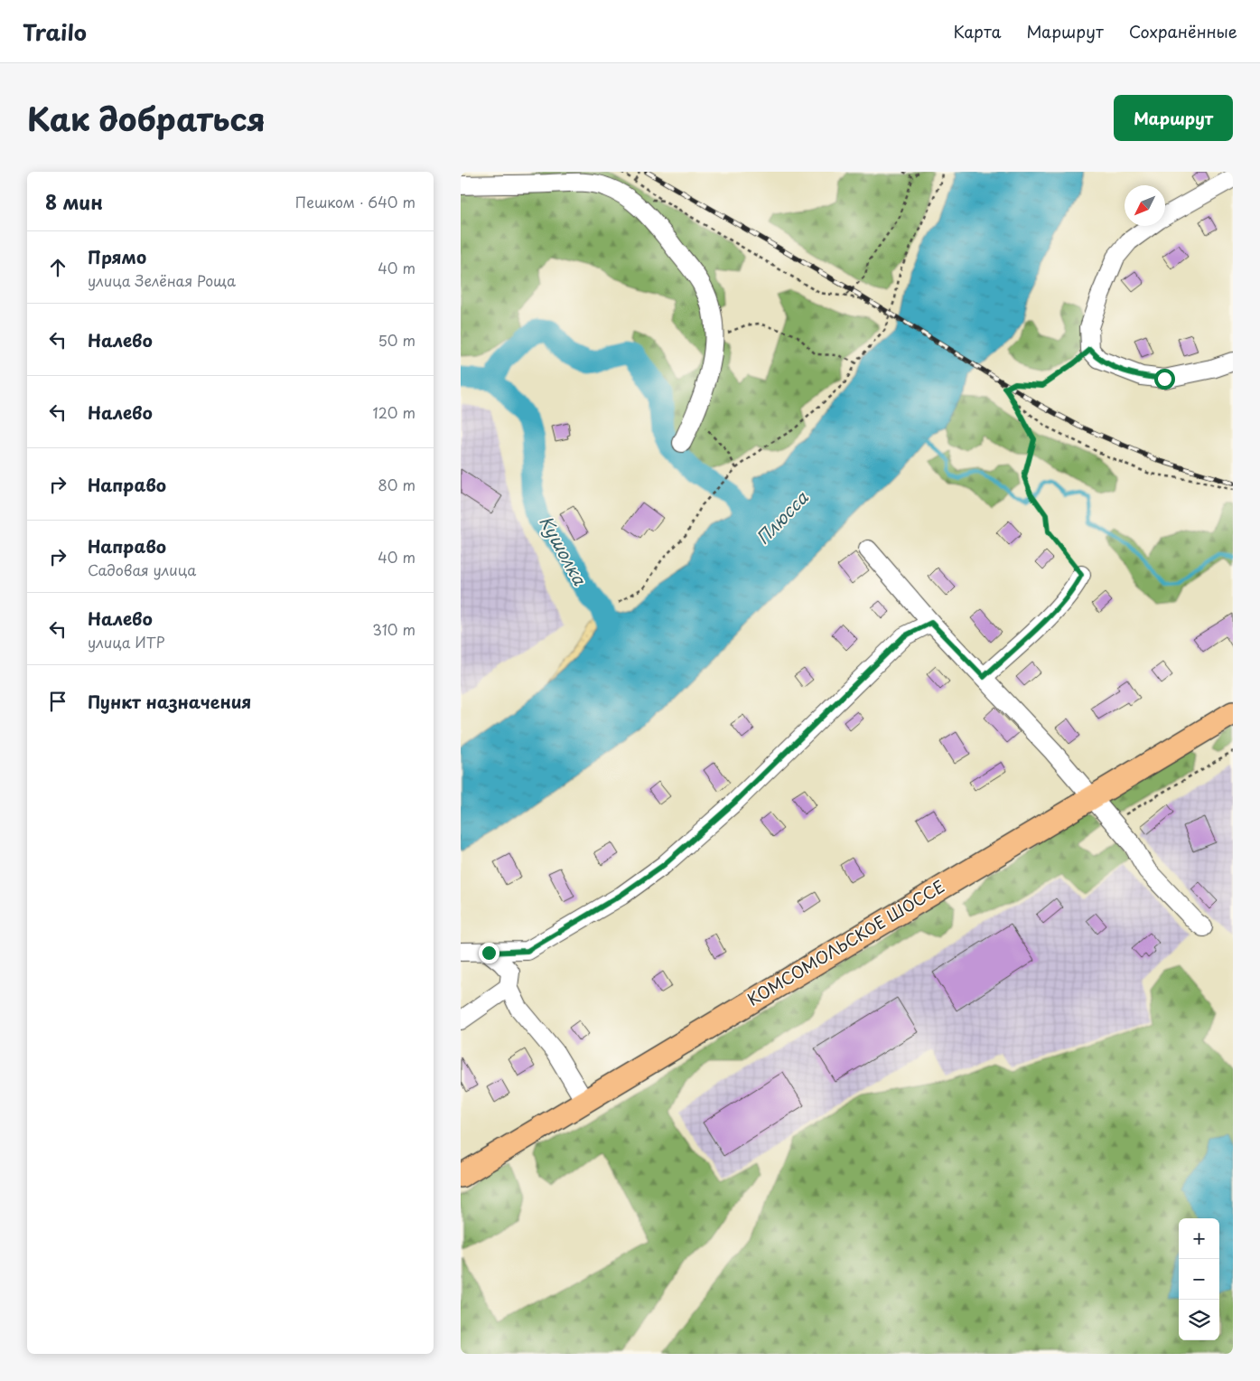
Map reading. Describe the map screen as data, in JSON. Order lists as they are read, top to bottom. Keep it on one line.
{"streets":{"main road":["КОМСОМОЛЬСКОЕ ШОССЕ"]},"water":["Плюсса","Кушолка"],"north":"bottom left","page":{"header":"Trailo","nav":["Карта","Маршрут","Сохранённые"],"title":"Как добраться","buttons":"Маршрут","heading":["8 мин","Пешком · 640 m"],"list":[["Прямо","улица Зелёная Роща","40 m"],["Налево","50 m"],["Налево","120 m"],["Направо","80 m"],["Направо","Садовая улица","40 m"],["Налево","улица ИТР","310 m"],"Пункт назначения"],"map_buttons":["+","−"]}}
